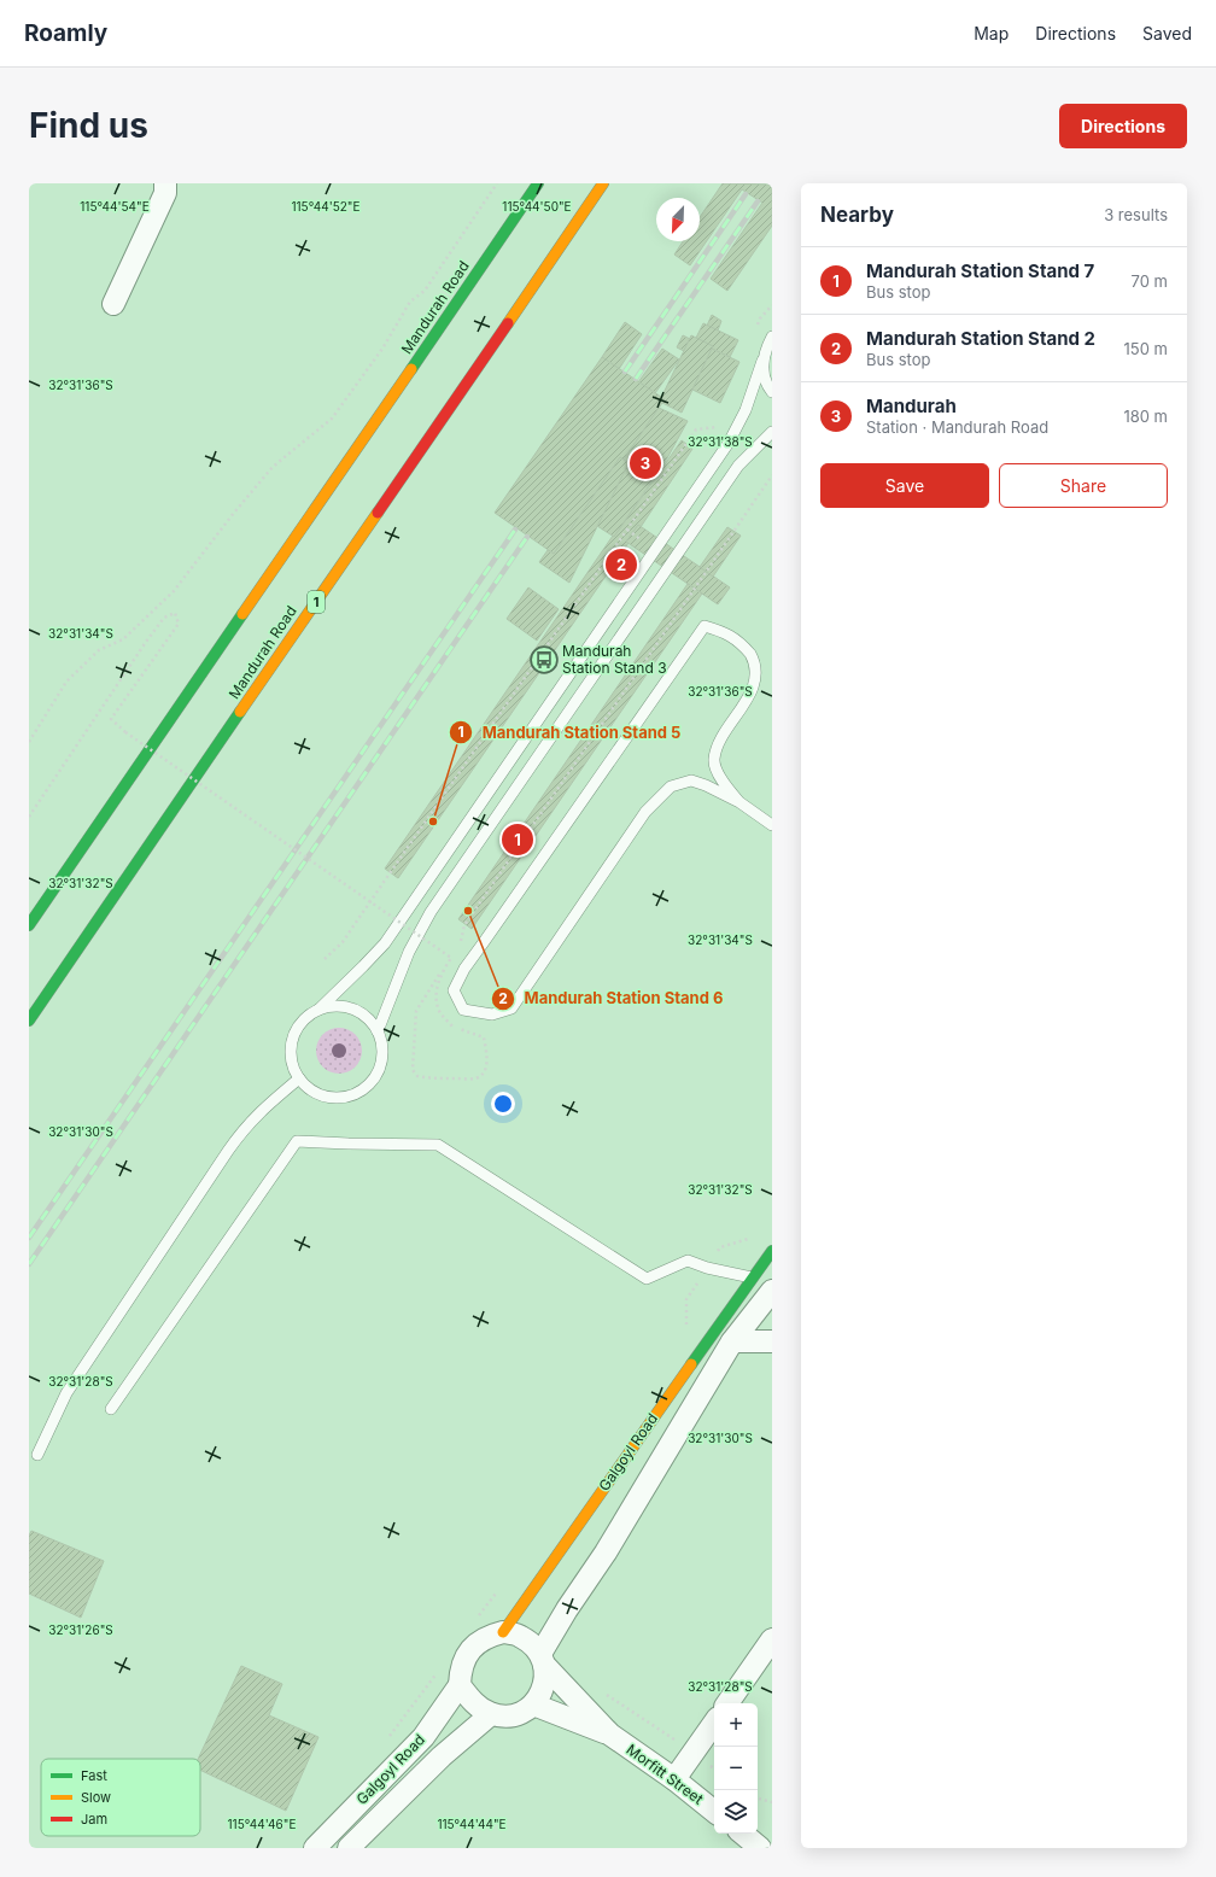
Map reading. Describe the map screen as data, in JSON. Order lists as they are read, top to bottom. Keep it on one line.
{"streets":{"main road":["Mandurah Road","1","Galgoyl Road"],"street":["Morfitt Street"]},"crossings":[["Galgoyl Road","Morfitt Street"]],"places":{"bus stop":["Mandurah Station Stand 3"],"other":["Mandurah Station Stand 5","Mandurah Station Stand 6"]},"legend":["Fast","Slow","Jam"],"north":"bottom left","page":{"header":"Roamly","nav":["Map","Directions","Saved"],"buttons":["Directions",["Save","Share"]],"title":"Find us","heading":["Nearby","3 results"],"list":[{"mark":"1","name":"Mandurah Station Stand 7","note":"Bus stop","value":"70 m"},{"mark":"2","name":"Mandurah Station Stand 2","note":"Bus stop","value":"150 m"},{"mark":"3","name":"Mandurah","note":"Station · Mandurah Road","value":"180 m"}],"pins":["3","2","1"],"map_buttons":["+","−"]},"coordinates":["115°44'52\"E","115°44'54\"E","115°44'50\"E","32°31'36\"S","32°31'38\"S","32°31'34\"S","32°31'32\"S","32°31'30\"S","32°31'28\"S","32°31'26\"S","115°44'46\"E","115°44'44\"E"]}
